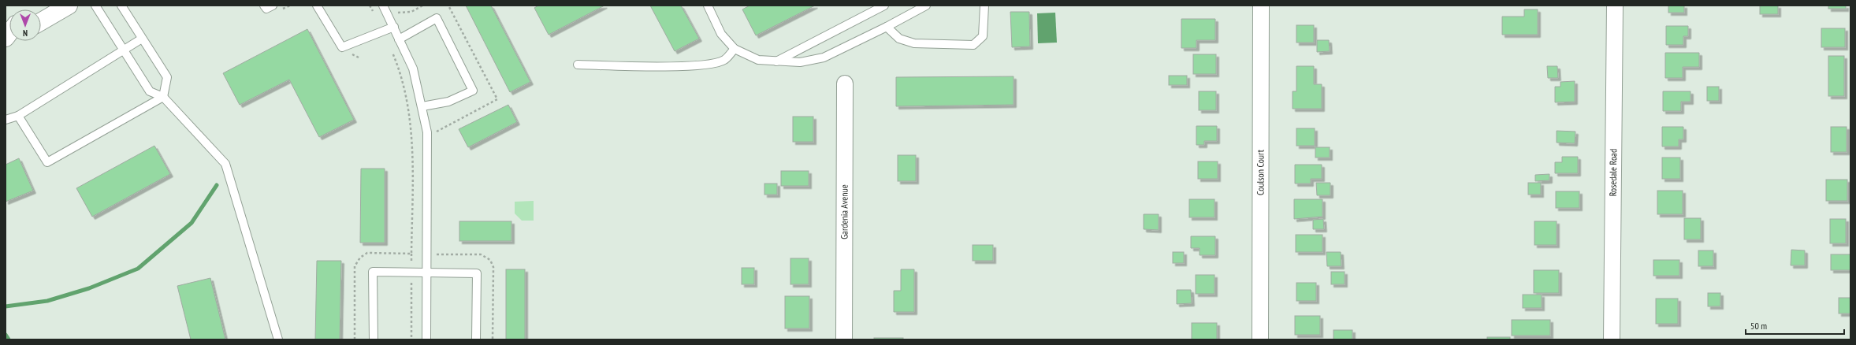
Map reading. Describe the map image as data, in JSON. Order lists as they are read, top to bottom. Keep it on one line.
{"streets":{"street":["Coulson Court","Rosedale Road","Gardenia Avenue"]},"scale_bar":"50 m","north":"bottom"}
